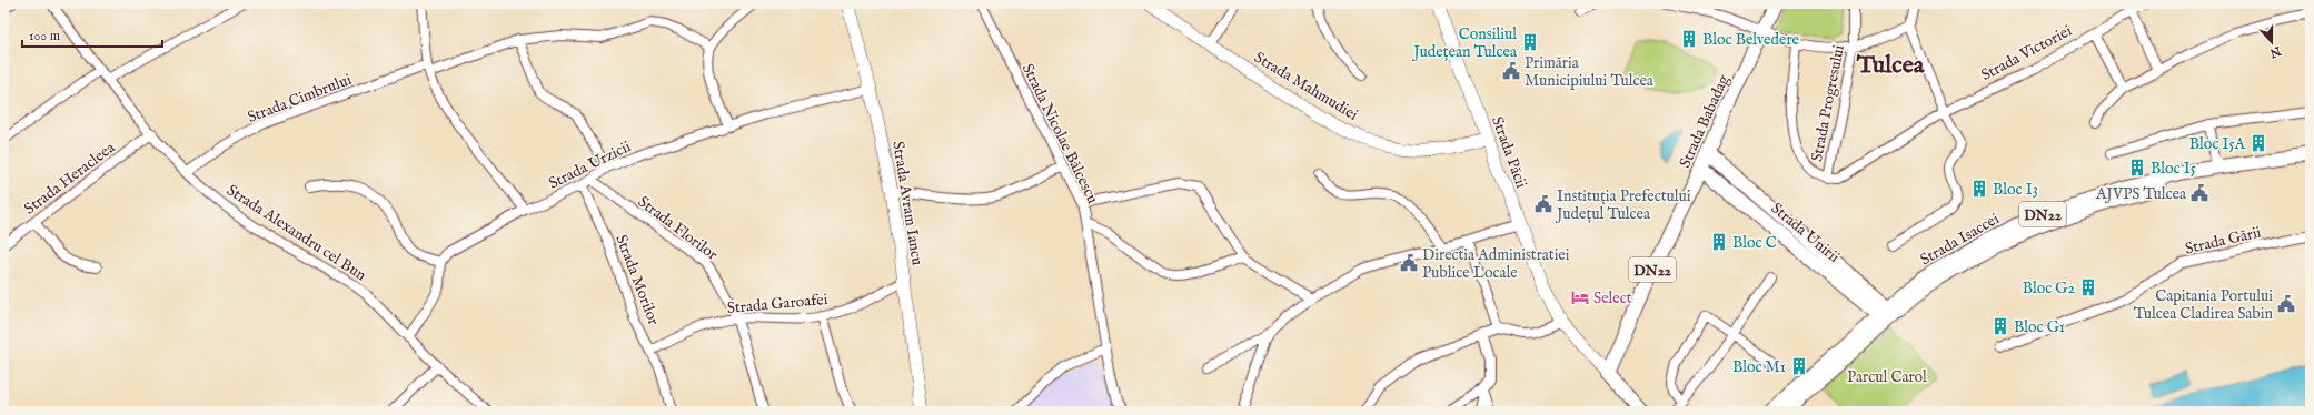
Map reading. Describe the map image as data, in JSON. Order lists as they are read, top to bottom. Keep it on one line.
{"streets":{"main road":["Strada Mahmudiei","Strada Babadag","Strada Păcii","Strada Avram Iancu","DN22","Strada Unirii","Strada Isaccei"],"street":["Strada Victoriei","Strada Cimbrului","Strada Progresului","Strada Nicolae Bălcescu","Strada Urzicii","Strada Heracleea","Strada Florilor","Strada Alexandru cel Bun","Strada Gării","Strada Morilor","Strada Garoafei"]},"crossings":[["Strada Victoriei","Strada Progresului"],["Strada Mahmudiei","Strada Păcii"],["Strada Cimbrului","Strada Alexandru cel Bun"],["Strada Babadag","Strada Păcii"],["Strada Babadag","Strada Unirii"],["Strada Urzicii","Strada Avram Iancu"],["Strada Urzicii","Strada Florilor"],["Strada Urzicii","Strada Morilor"],["Strada Heracleea","Strada Alexandru cel Bun"],["Strada Avram Iancu","Strada Garoafei"],["Strada Florilor","Strada Garoafei"],["Strada Unirii","Strada Isaccei"],["Strada Morilor","Strada Garoafei"]],"districts":["Tulcea"],"parks":["Parcul Carol"],"places":{"building":["Bloc Belvedere","Consiliul Județean Tulcea","Bloc I5A","Bloc I5","Bloc I3","Bloc C","Bloc G2","Bloc G1","Bloc M1"],"public building":["Primăria Municipiului Tulcea","AJVPS Tulcea","Instituția Prefectului Județul Tulcea","Directia Administratiei Publice Locale","Capitania Portului Tulcea Cladirea Sabin"],"hotel":["Select"]},"scale_bar":"100 m","north":"bottom"}
